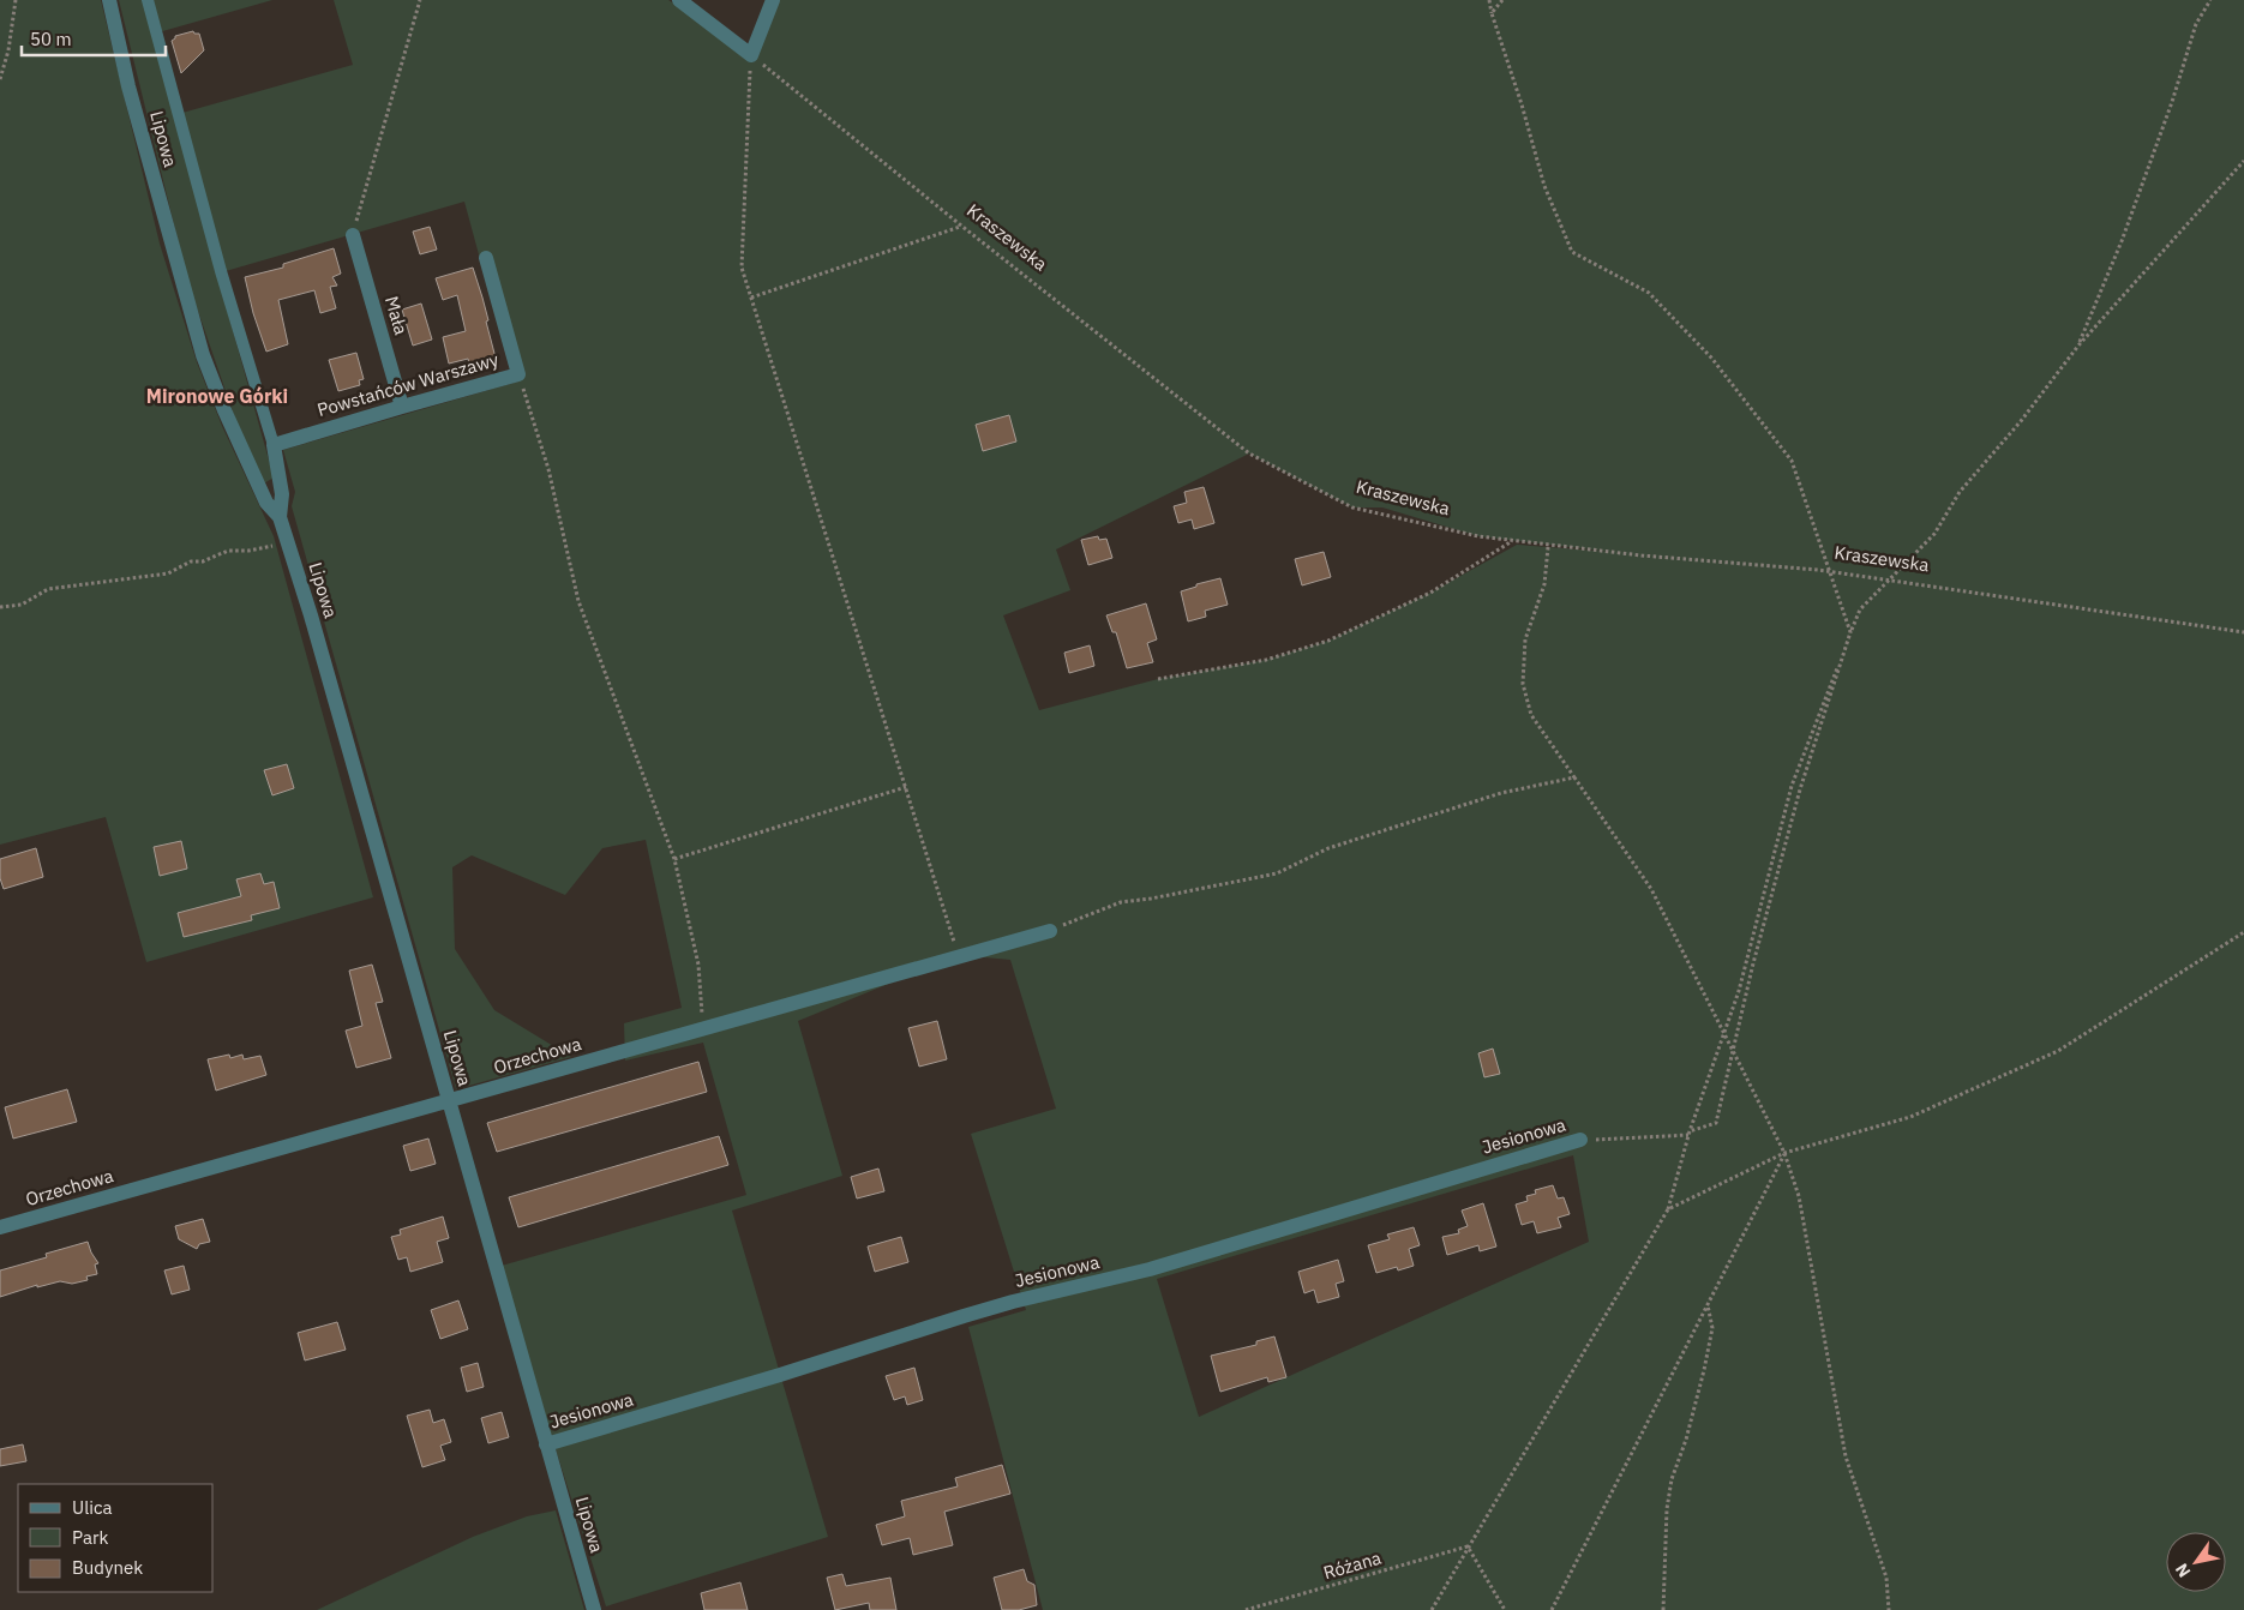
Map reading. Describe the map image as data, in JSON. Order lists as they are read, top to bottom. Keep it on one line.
{"streets":{"street":["Lipowa","Mała","Powstańców Warszawy","Orzechowa","Jesionowa"],"path":["Kraszewska","Różana"]},"crossings":[["Lipowa","Powstańców Warszawy"],["Lipowa","Orzechowa"],["Lipowa","Jesionowa"],["Mała","Powstańców Warszawy"]],"districts":["Mironowe Górki"],"legend":["Ulica","Park","Budynek"],"scale_bar":"50 m","north":"bottom left"}
